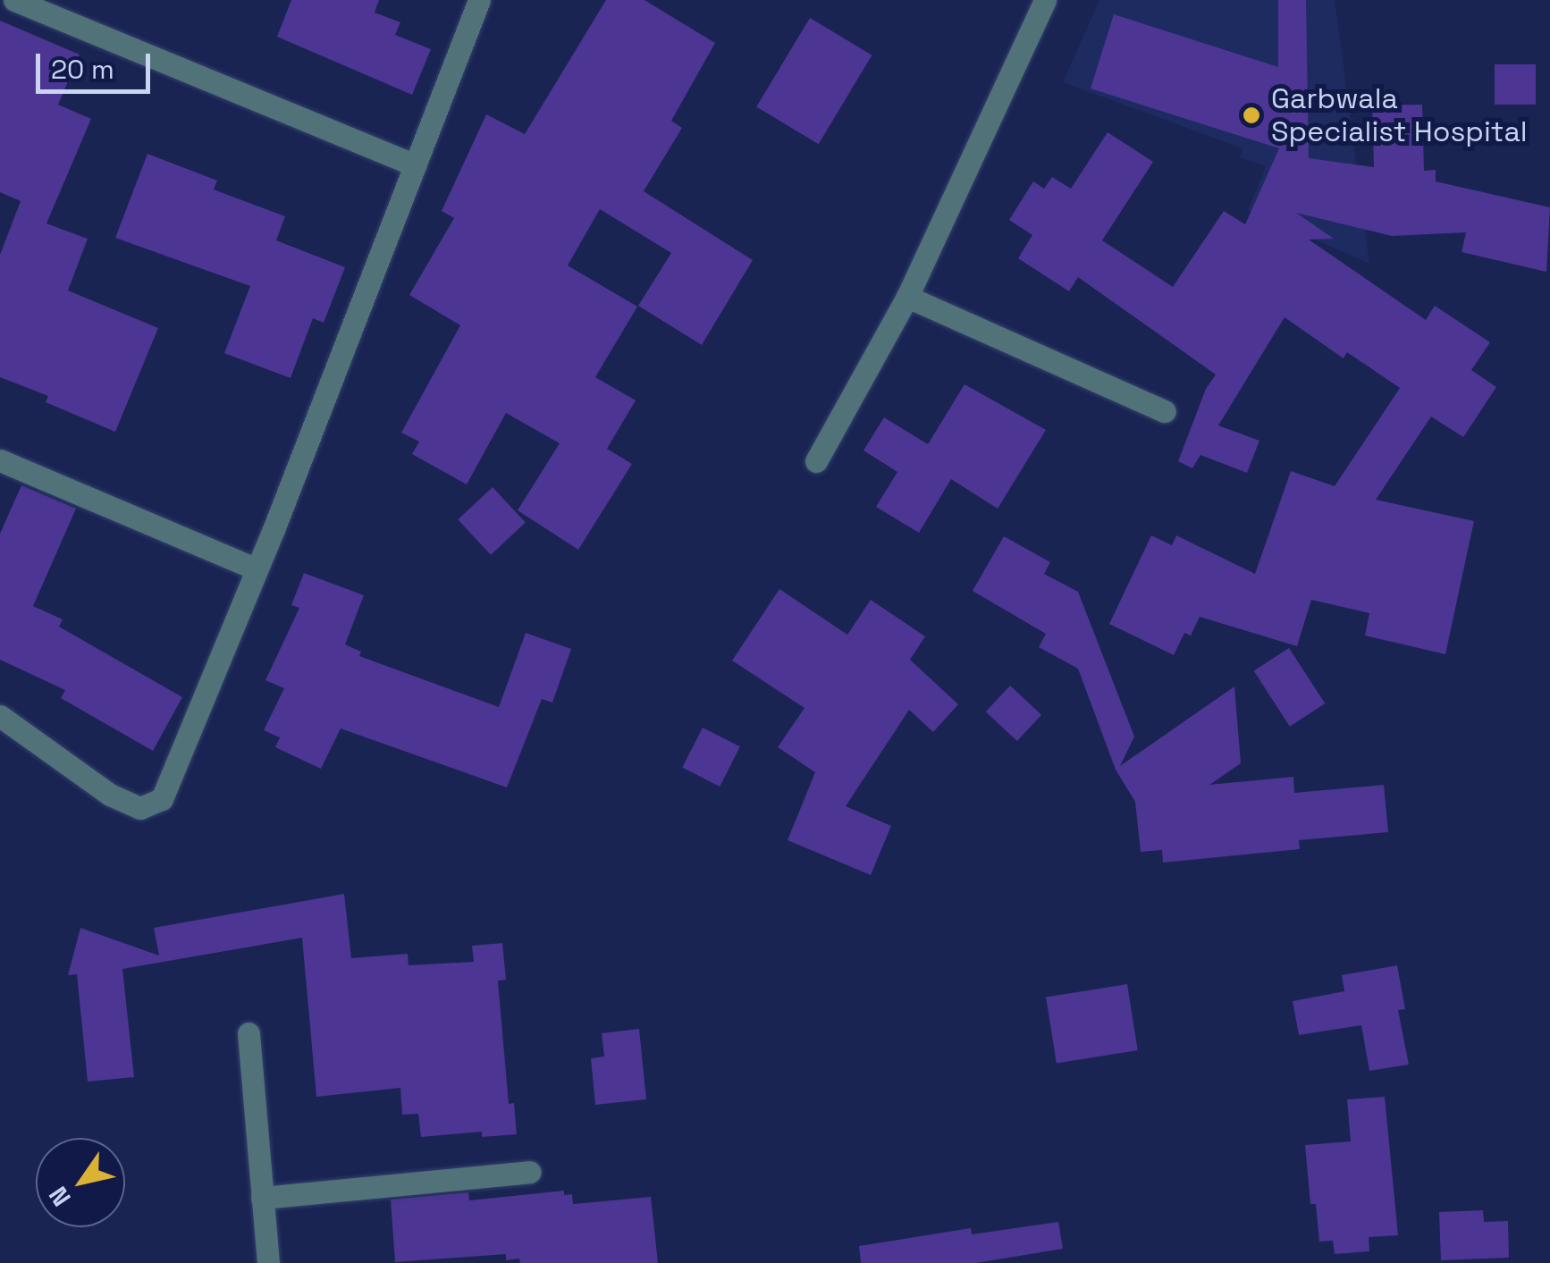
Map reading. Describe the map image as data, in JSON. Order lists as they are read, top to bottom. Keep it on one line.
{"places":["Garbwala Specialist Hospital"],"scale_bar":"20 m","north":"bottom left"}
